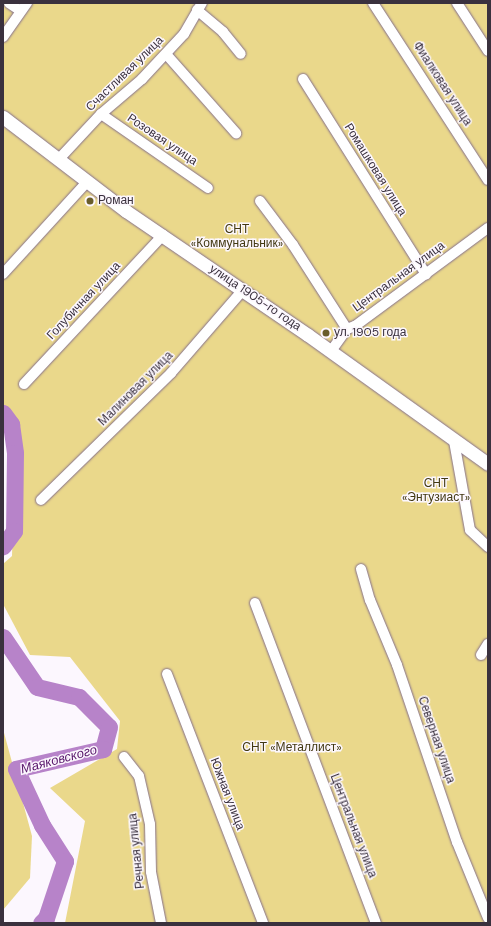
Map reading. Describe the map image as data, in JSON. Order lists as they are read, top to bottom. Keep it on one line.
{"streets":{"street":["Счастливая улица","Фиалковая улица","Розовая улица","Ромашковая улица","Центральная улица","улица 1905-го года","Голубичная улица","Малиновая улица","Северная улица","Южная улица","Речная улица"]},"crossings":[["Счастливая улица","Розовая улица"],["Счастливая улица","улица 1905-го года"],["Ромашковая улица","Центральная улица"],["Центральная улица","улица 1905-го года"],["улица 1905-го года","Голубичная улица"],["улица 1905-го года","Малиновая улица"]],"water":["Маяковского"],"parks":["СНТ «Коммунальник»","СНТ «Энтузиаст»","СНТ «Металлист»"],"places":["Роман","ул. 1905 года"]}
